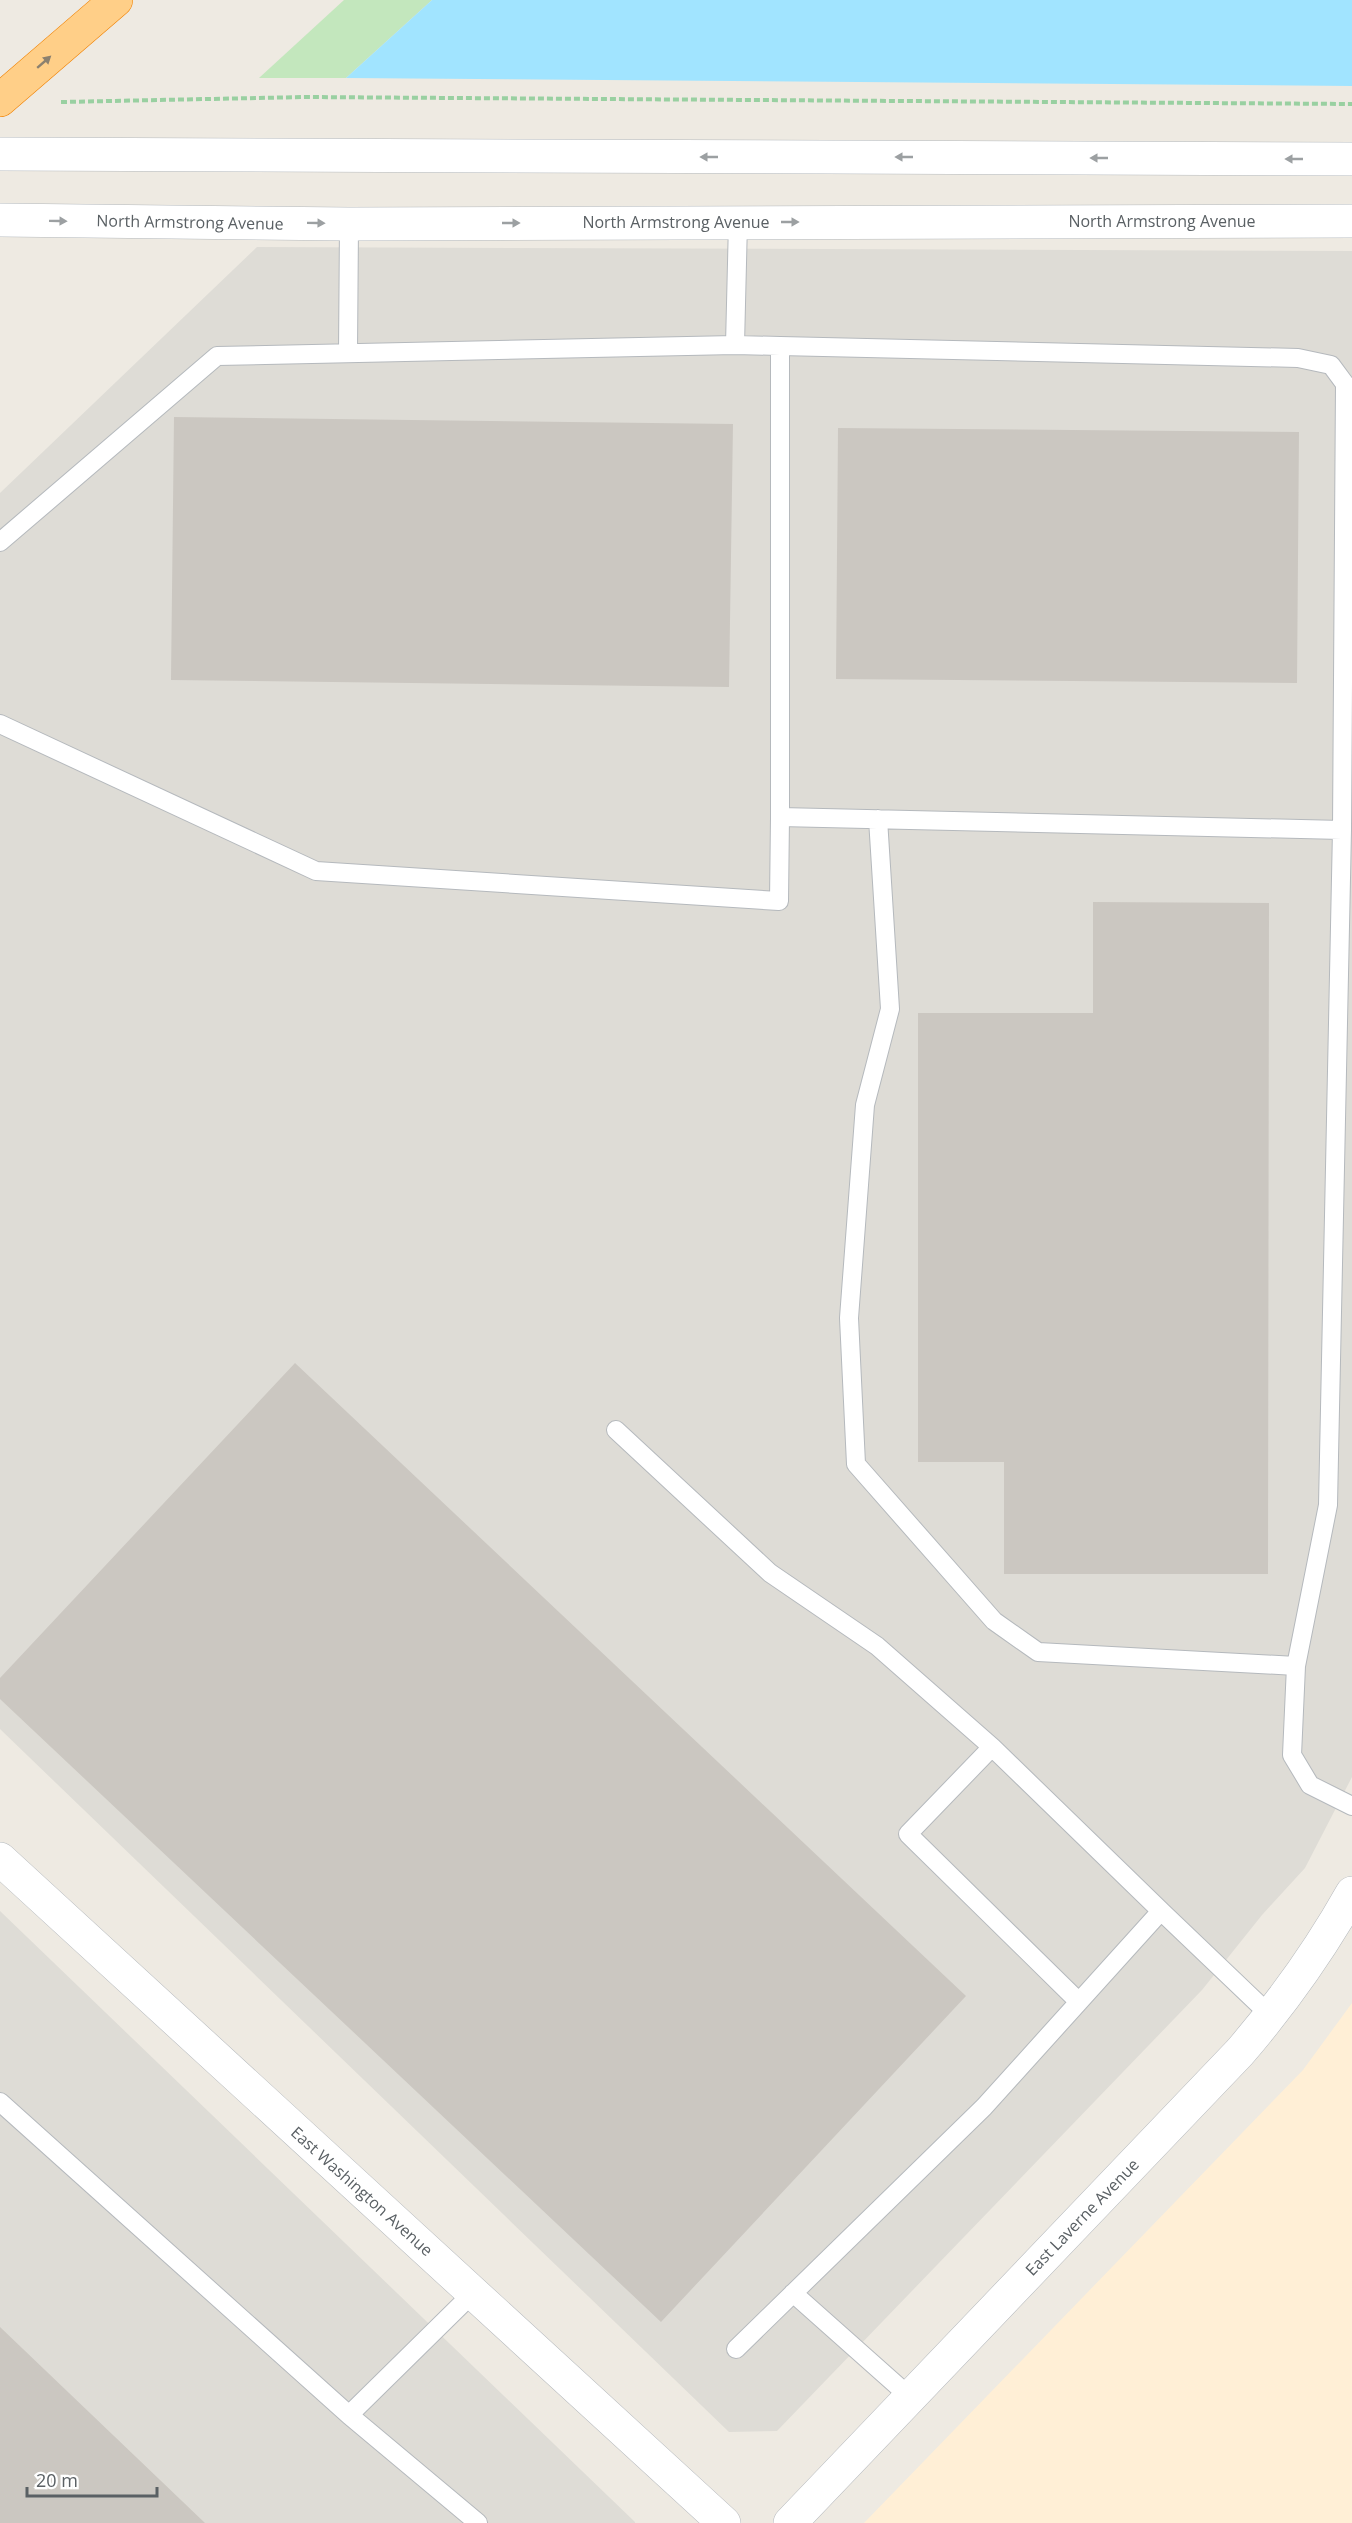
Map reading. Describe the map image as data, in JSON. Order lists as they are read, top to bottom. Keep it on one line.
{"streets":{"street":["North Armstrong Avenue","East Washington Avenue","East Laverne Avenue"]},"scale_bar":"20 m"}
